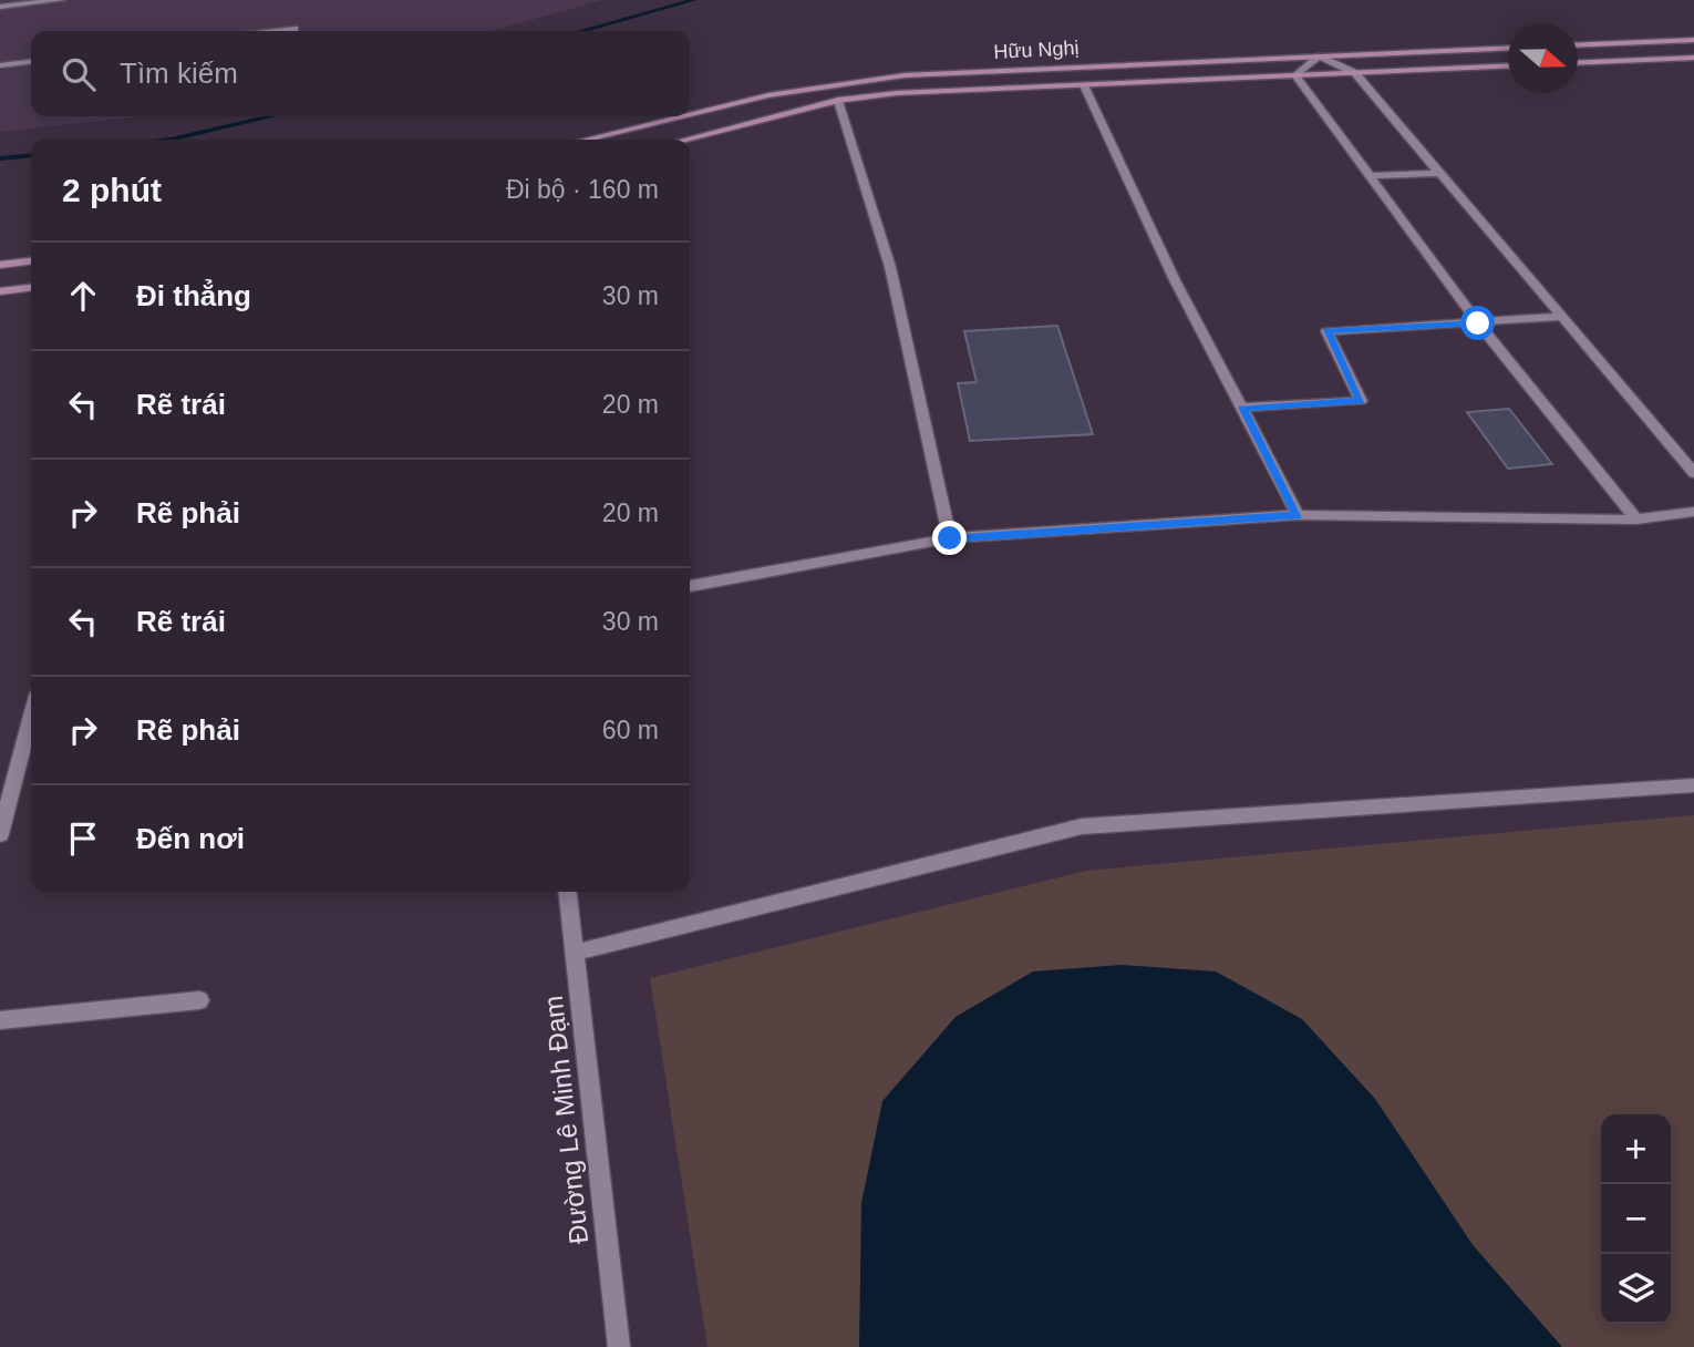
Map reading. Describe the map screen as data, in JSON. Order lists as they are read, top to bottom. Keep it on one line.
{"streets":{"main road":["Hữu Nghị"],"street":["Đường Lê Minh Đạm"]},"north":"right","page":{"search":"Tìm kiếm","heading":["2 phút","Đi bộ · 160 m"],"list":[["Đi thẳng","30 m"],["Rẽ trái","20 m"],["Rẽ phải","20 m"],["Rẽ trái","30 m"],["Rẽ phải","60 m"],"Đến nơi"],"map_buttons":["+","−"]}}
